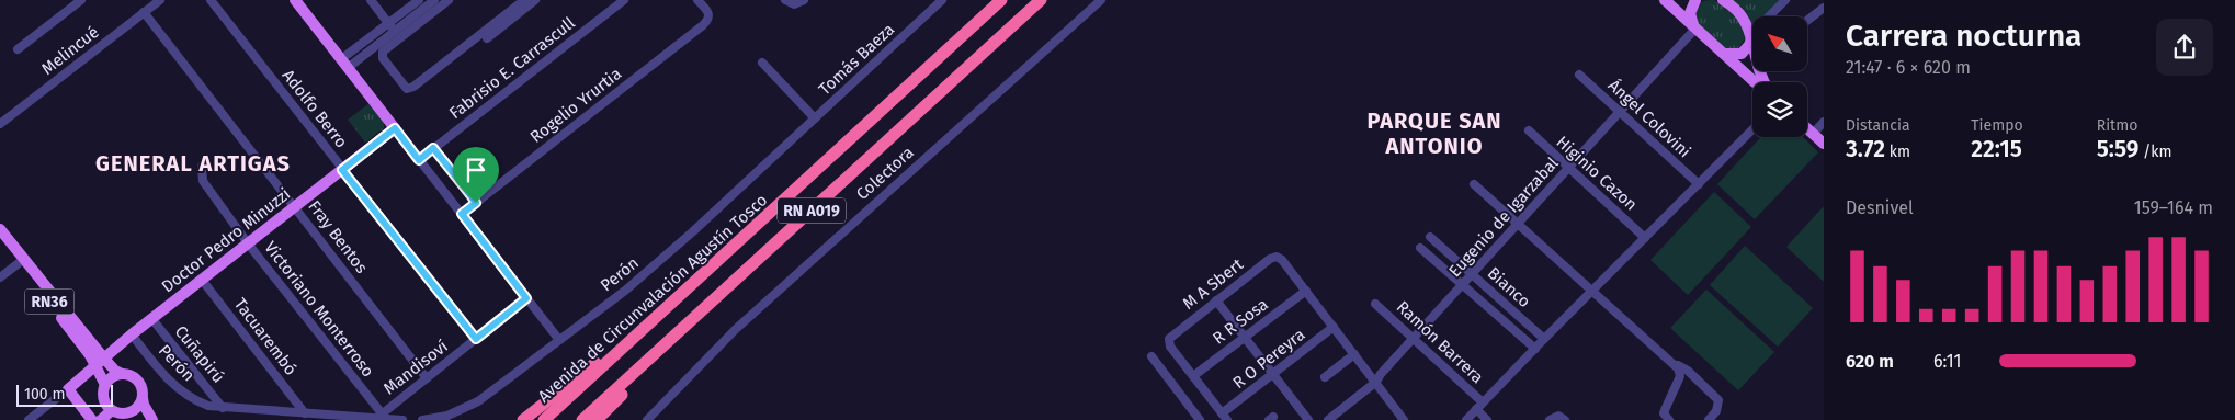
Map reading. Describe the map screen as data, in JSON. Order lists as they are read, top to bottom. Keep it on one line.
{"streets":{"highway":["RN A019","Avenida de Circunvalación Agustín Tosco"],"main road":["Doctor Pedro Minuzzi","RN36"],"street":["Melincué","Tomás Baeza","Fabrisio E. Carrascull","Rogelio Yrurtia","Adolfo Berro","Ángel Colovini","Colectora","Higinio Cazon","Eugenio de Igarzabal","Fray Bentos","Perón","M A Sbert","Bianco","Victoriano Monterroso","R R Sosa","Tacuarembó","Ramón Barrera","Cuñapirú","R O Pereyra","Mandisoví"]},"crossings":[["Melincué","Fray Bentos"],["Tomás Baeza","Perón"],["Adolfo Berro","Doctor Pedro Minuzzi"],["Adolfo Berro","Mandisoví"],["Ángel Colovini","Eugenio de Igarzabal"],["Higinio Cazon","Eugenio de Igarzabal"],["Eugenio de Igarzabal","Bianco"],["Eugenio de Igarzabal","Ramón Barrera"],["Fray Bentos","Doctor Pedro Minuzzi"],["Fray Bentos","Mandisoví"],["Doctor Pedro Minuzzi","Perón"],["Doctor Pedro Minuzzi","RN36"],["Doctor Pedro Minuzzi","Victoriano Monterroso"],["Doctor Pedro Minuzzi","Tacuarembó"],["Doctor Pedro Minuzzi","Cuñapirú"],["Perón","Tacuarembó"],["Perón","Cuñapirú"],["Perón","Mandisoví"],["M A Sbert","R R Sosa"],["Victoriano Monterroso","Mandisoví"]],"districts":["PARQUE SAN ANTONIO","GENERAL ARTIGAS"],"scale_bar":"100 m","north":"top left","page":{"heading":["Carrera nocturna","21:47 · 6 × 620 m"],"stats":[["Distancia","3.72 km"],["Tiempo","22:15"],["Ritmo","5:59 /km"]],"chart":["Desnivel","159–164 m"],"list":[{"name":"620 m","note":"6:11"}],"scale":"100 m"}}
